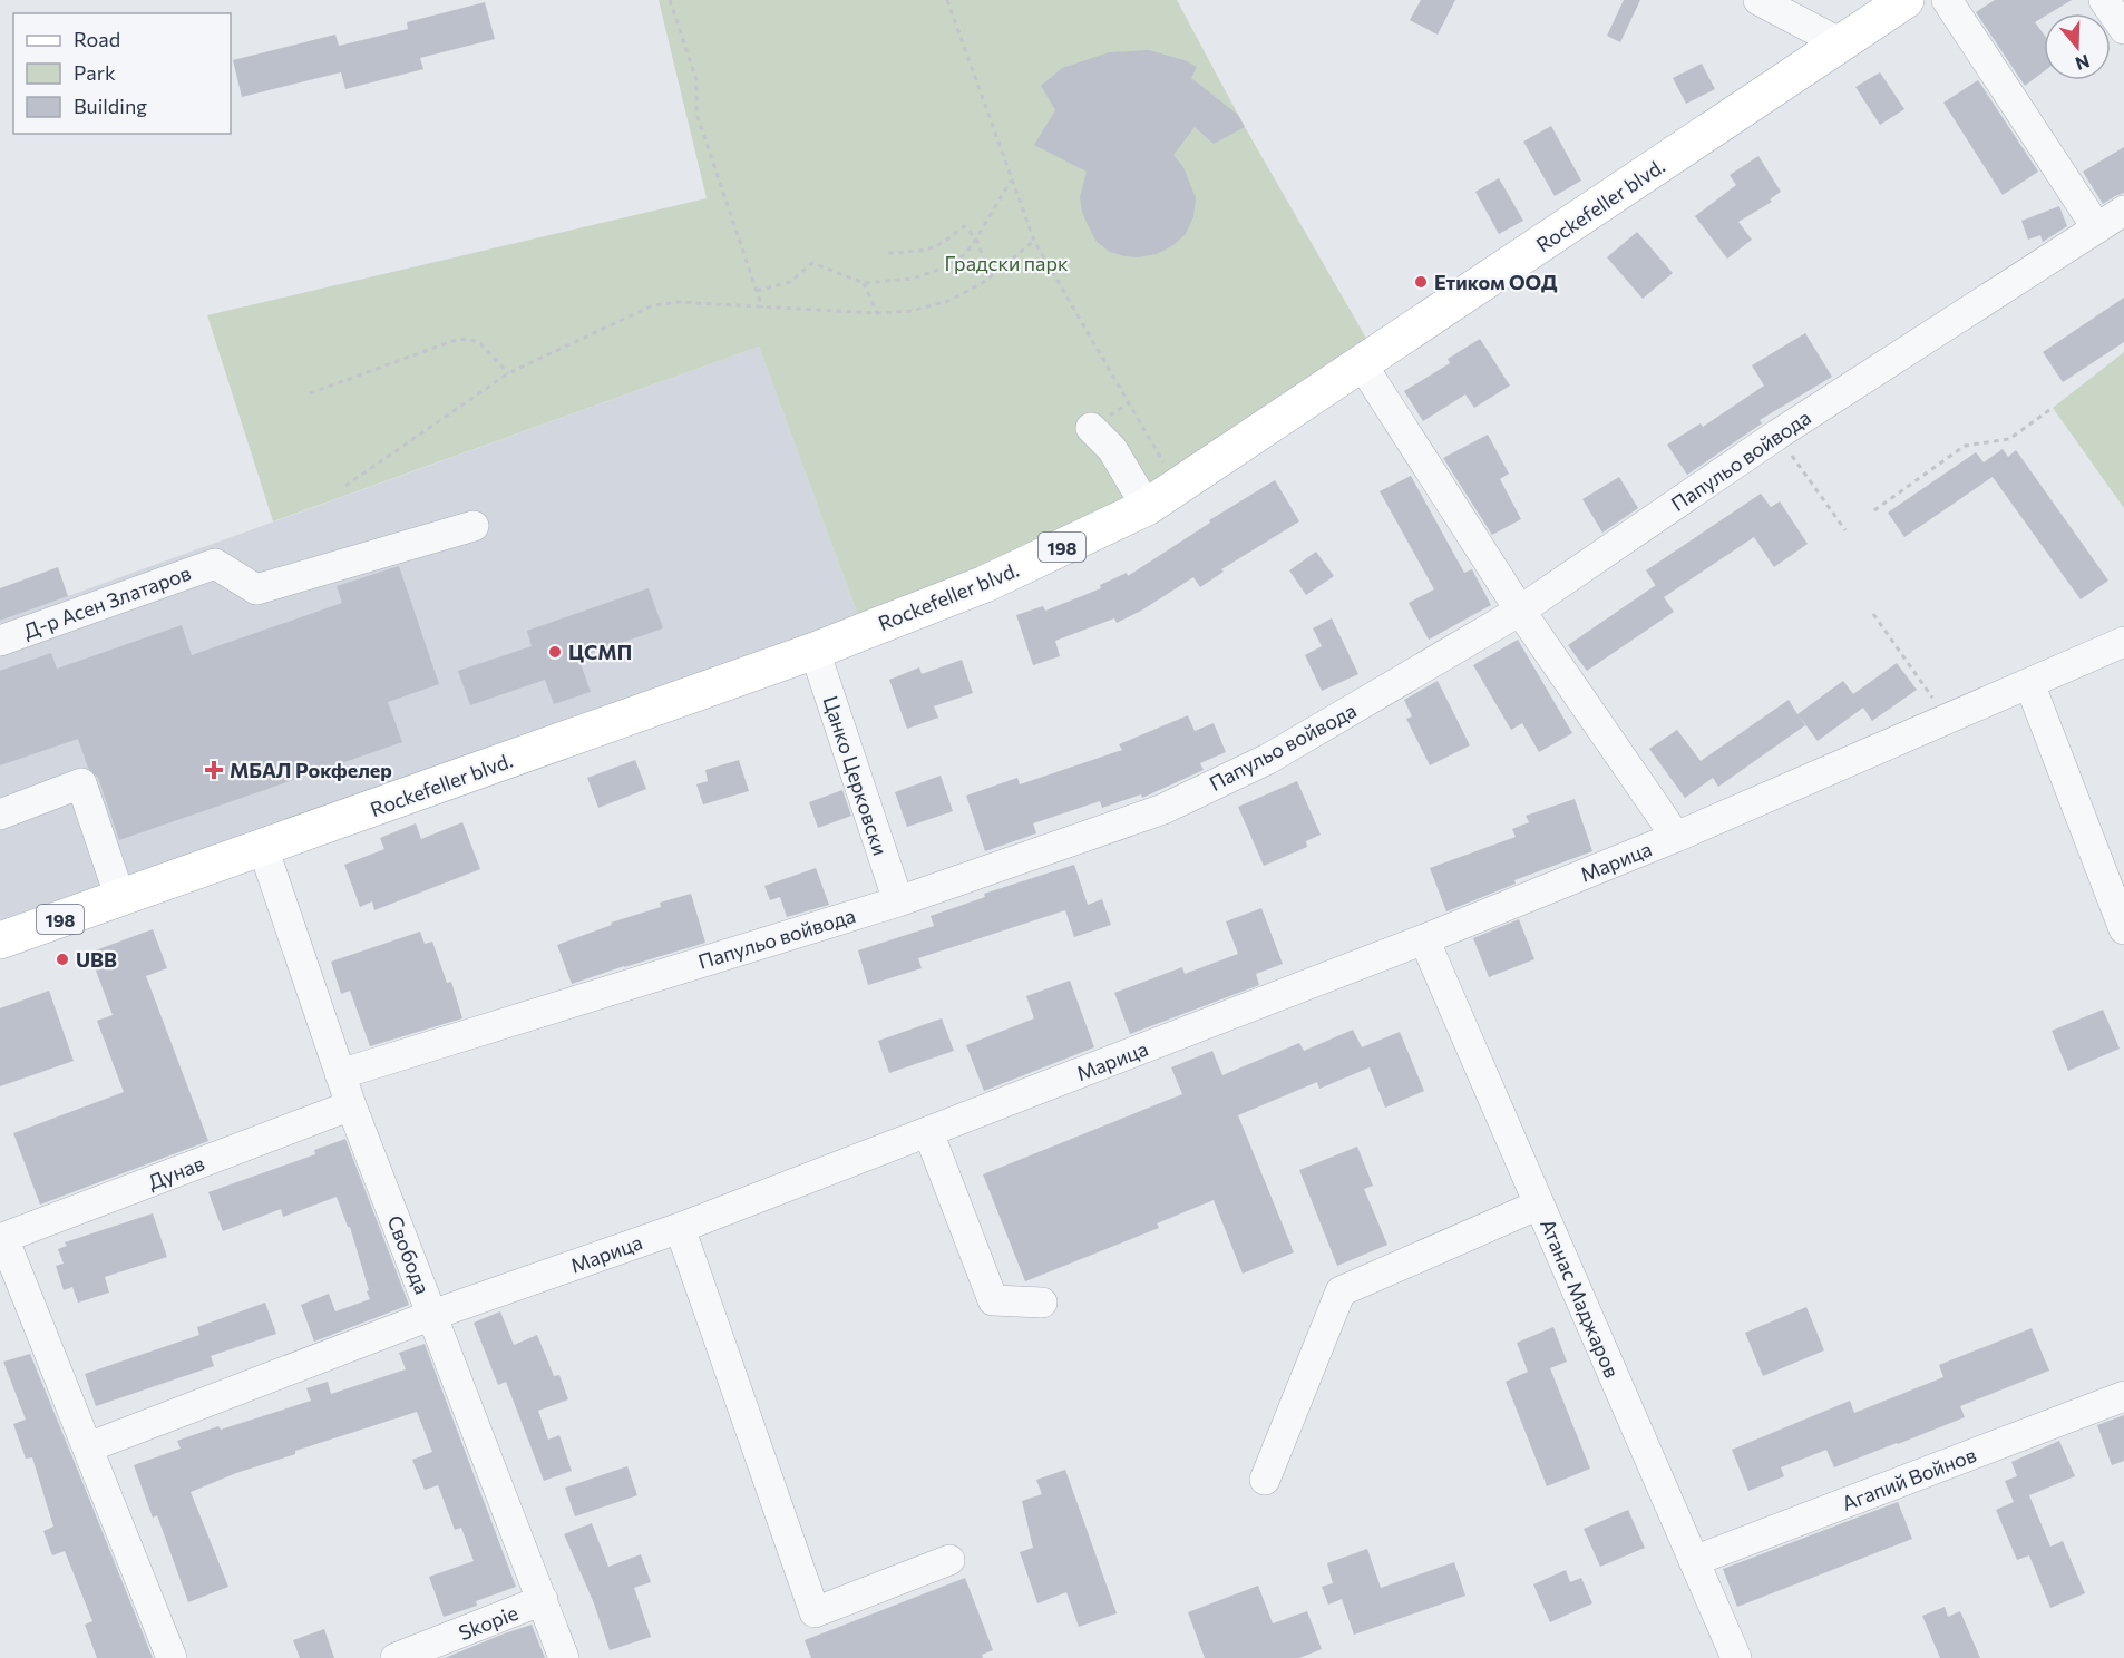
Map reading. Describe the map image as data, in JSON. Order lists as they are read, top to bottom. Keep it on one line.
{"streets":{"main road":["Rockefeller blvd.","198"],"street":["Папульо войвода","Д-р Асен Златаров","Цанко Церковски","Марица","Дунав","Свобода","Атанас Маджаров","Агапий Войнов","Skopie"]},"crossings":[["Rockefeller blvd.","Цанко Церковски"],["Rockefeller blvd.","Свобода"],["Папульо войвода","Цанко Церковски"],["Папульо войвода","Свобода"],["Марица","Свобода"],["Марица","Атанас Маджаров"],["Дунав","Свобода"],["Свобода","Skopie"],["Атанас Маджаров","Агапий Войнов"]],"parks":["Градски парк"],"places":{"other":["Етиком ООД","ЦСМП","UBB"],"health":["МБАЛ Рокфелер"]},"legend":["Road","Park","Building"],"north":"bottom"}
